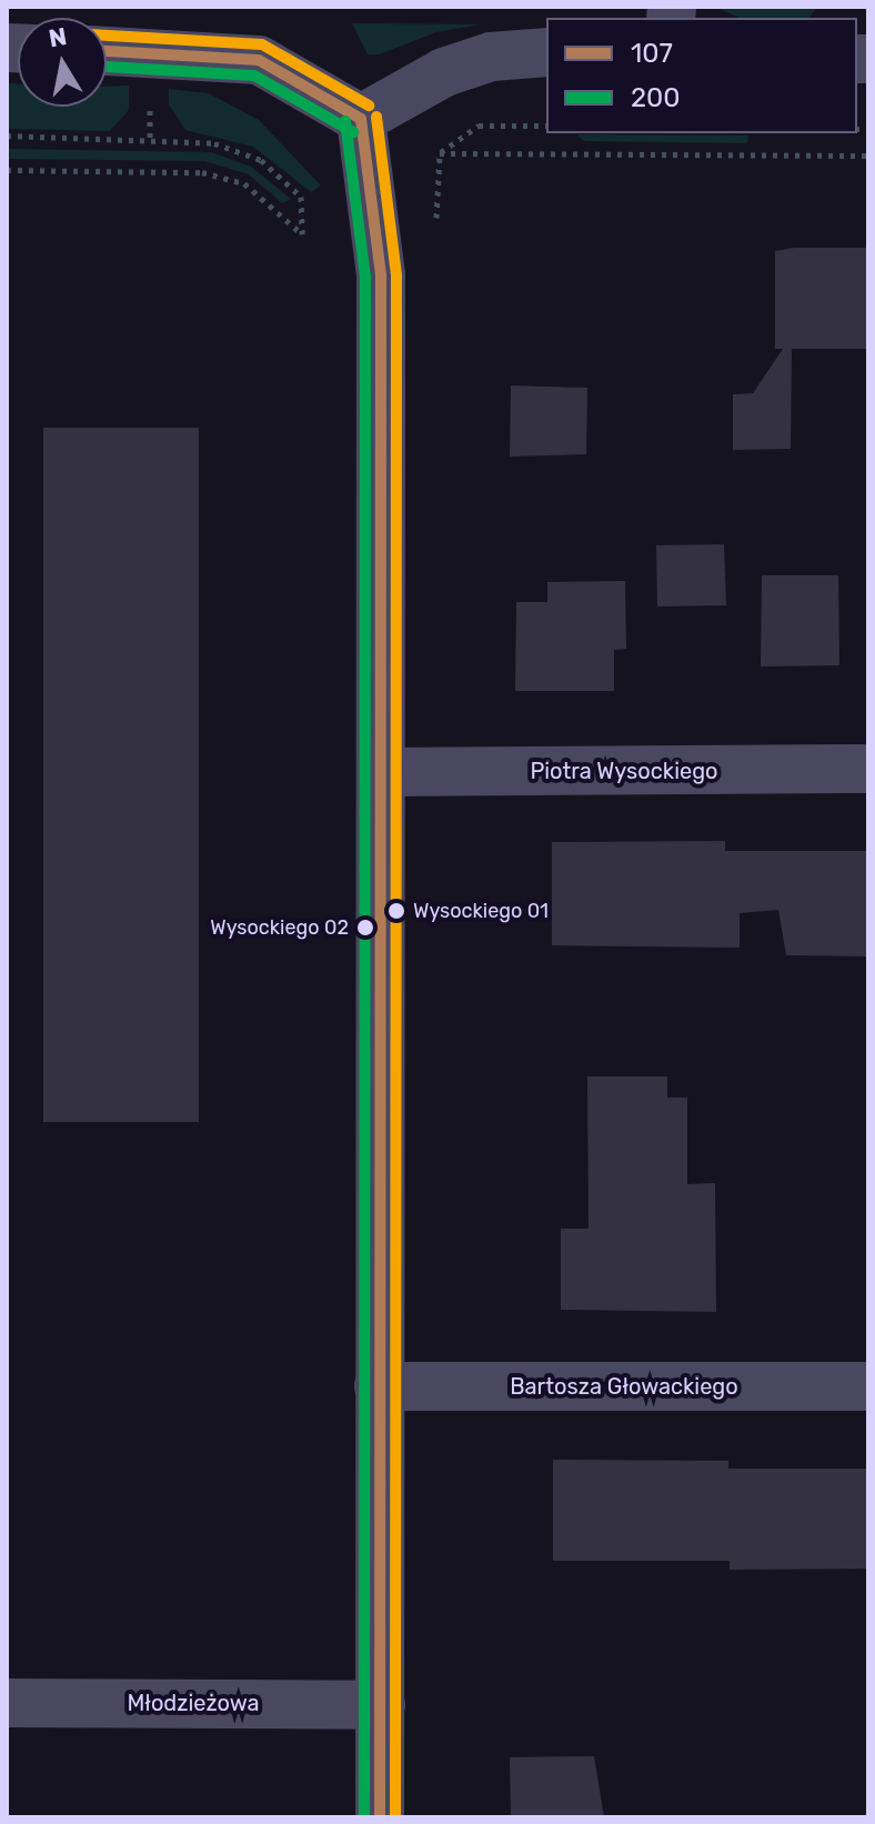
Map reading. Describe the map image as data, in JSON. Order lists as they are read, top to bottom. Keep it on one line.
{"streets":{"street":["Piotra Wysockiego","Bartosza Głowackiego","Młodzieżowa"]},"places":["Wysockiego 01","Wysockiego 02"],"lines":["transit line 107","transit line 200"],"legend":["107","200"],"north":"top"}
